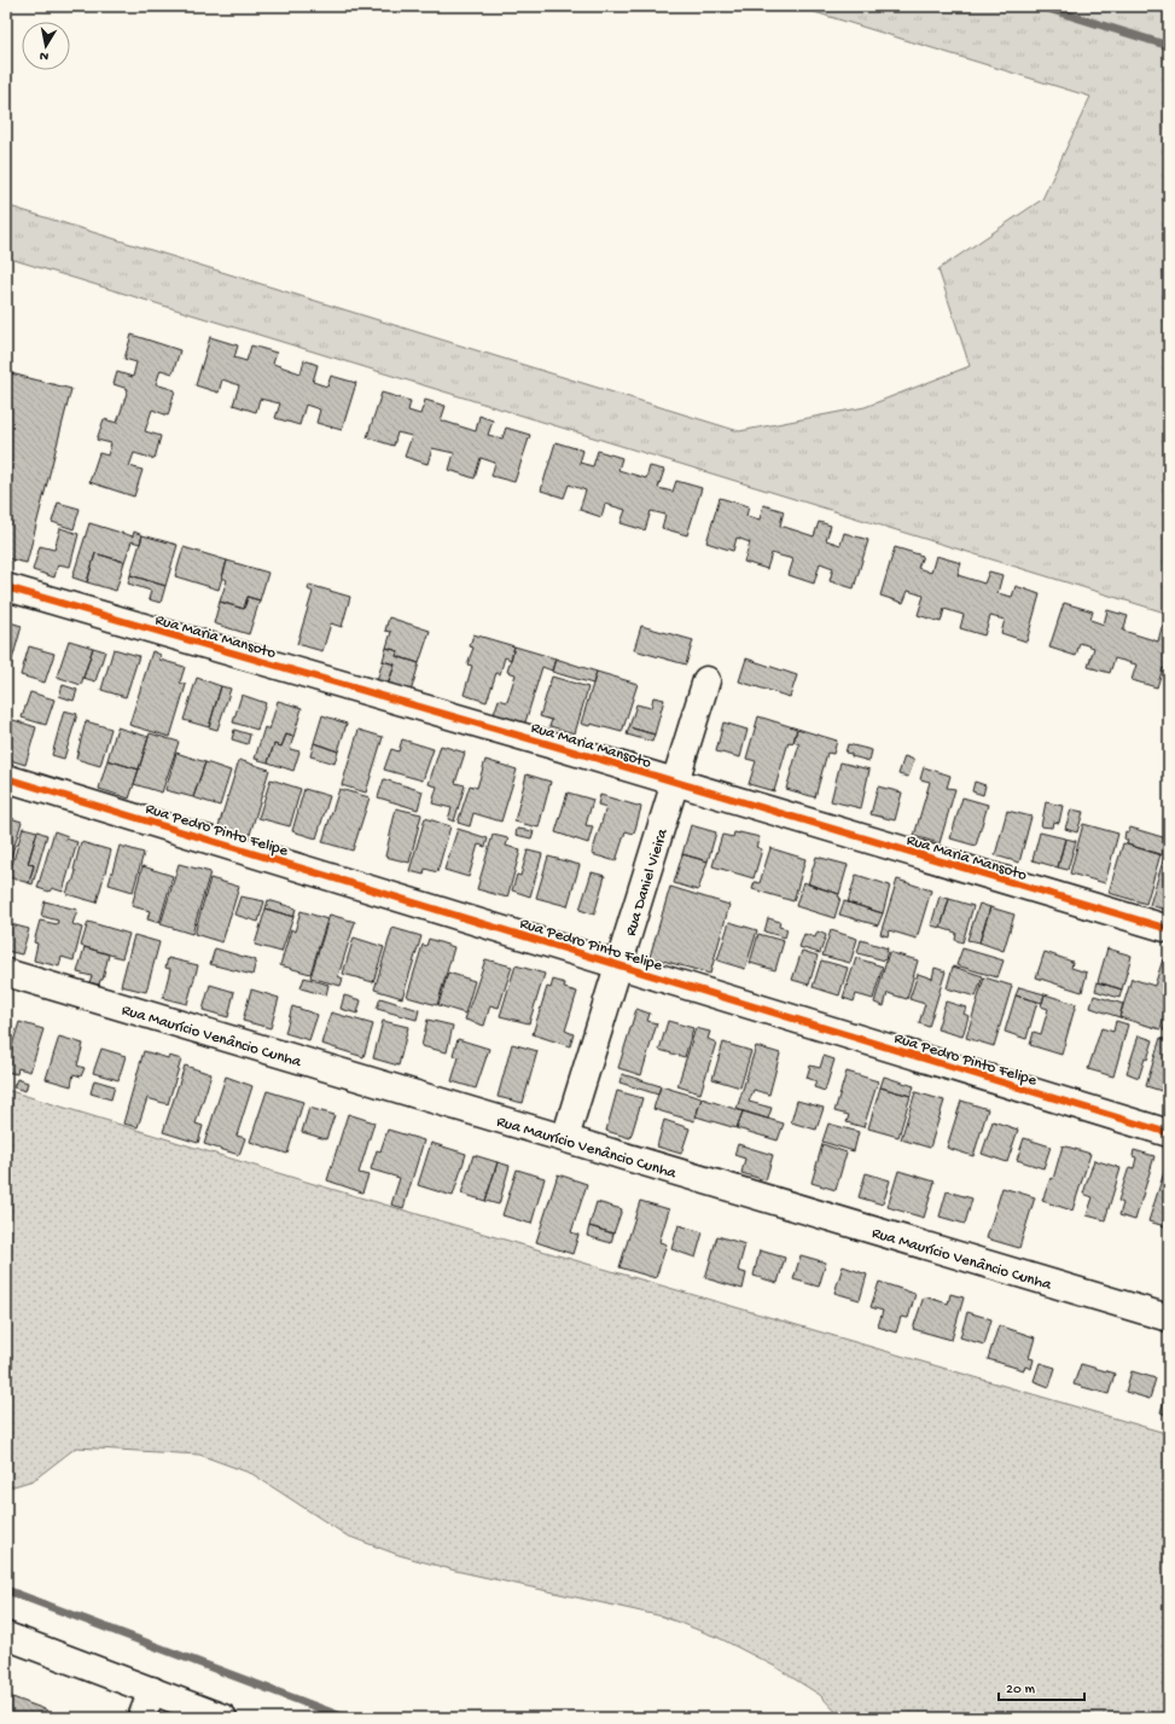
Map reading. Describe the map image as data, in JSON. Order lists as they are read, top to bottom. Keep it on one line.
{"streets":{"street":["Rua Maria Mansoto","Rua Pedro Pinto Felipe","Rua Daniel Vieira","Rua Maurício Venâncio Cunha"]},"crossings":[["Rua Maria Mansoto","Rua Daniel Vieira"],["Rua Pedro Pinto Felipe","Rua Daniel Vieira"],["Rua Daniel Vieira","Rua Maurício Venâncio Cunha"]],"scale_bar":"20 m","north":"bottom"}
